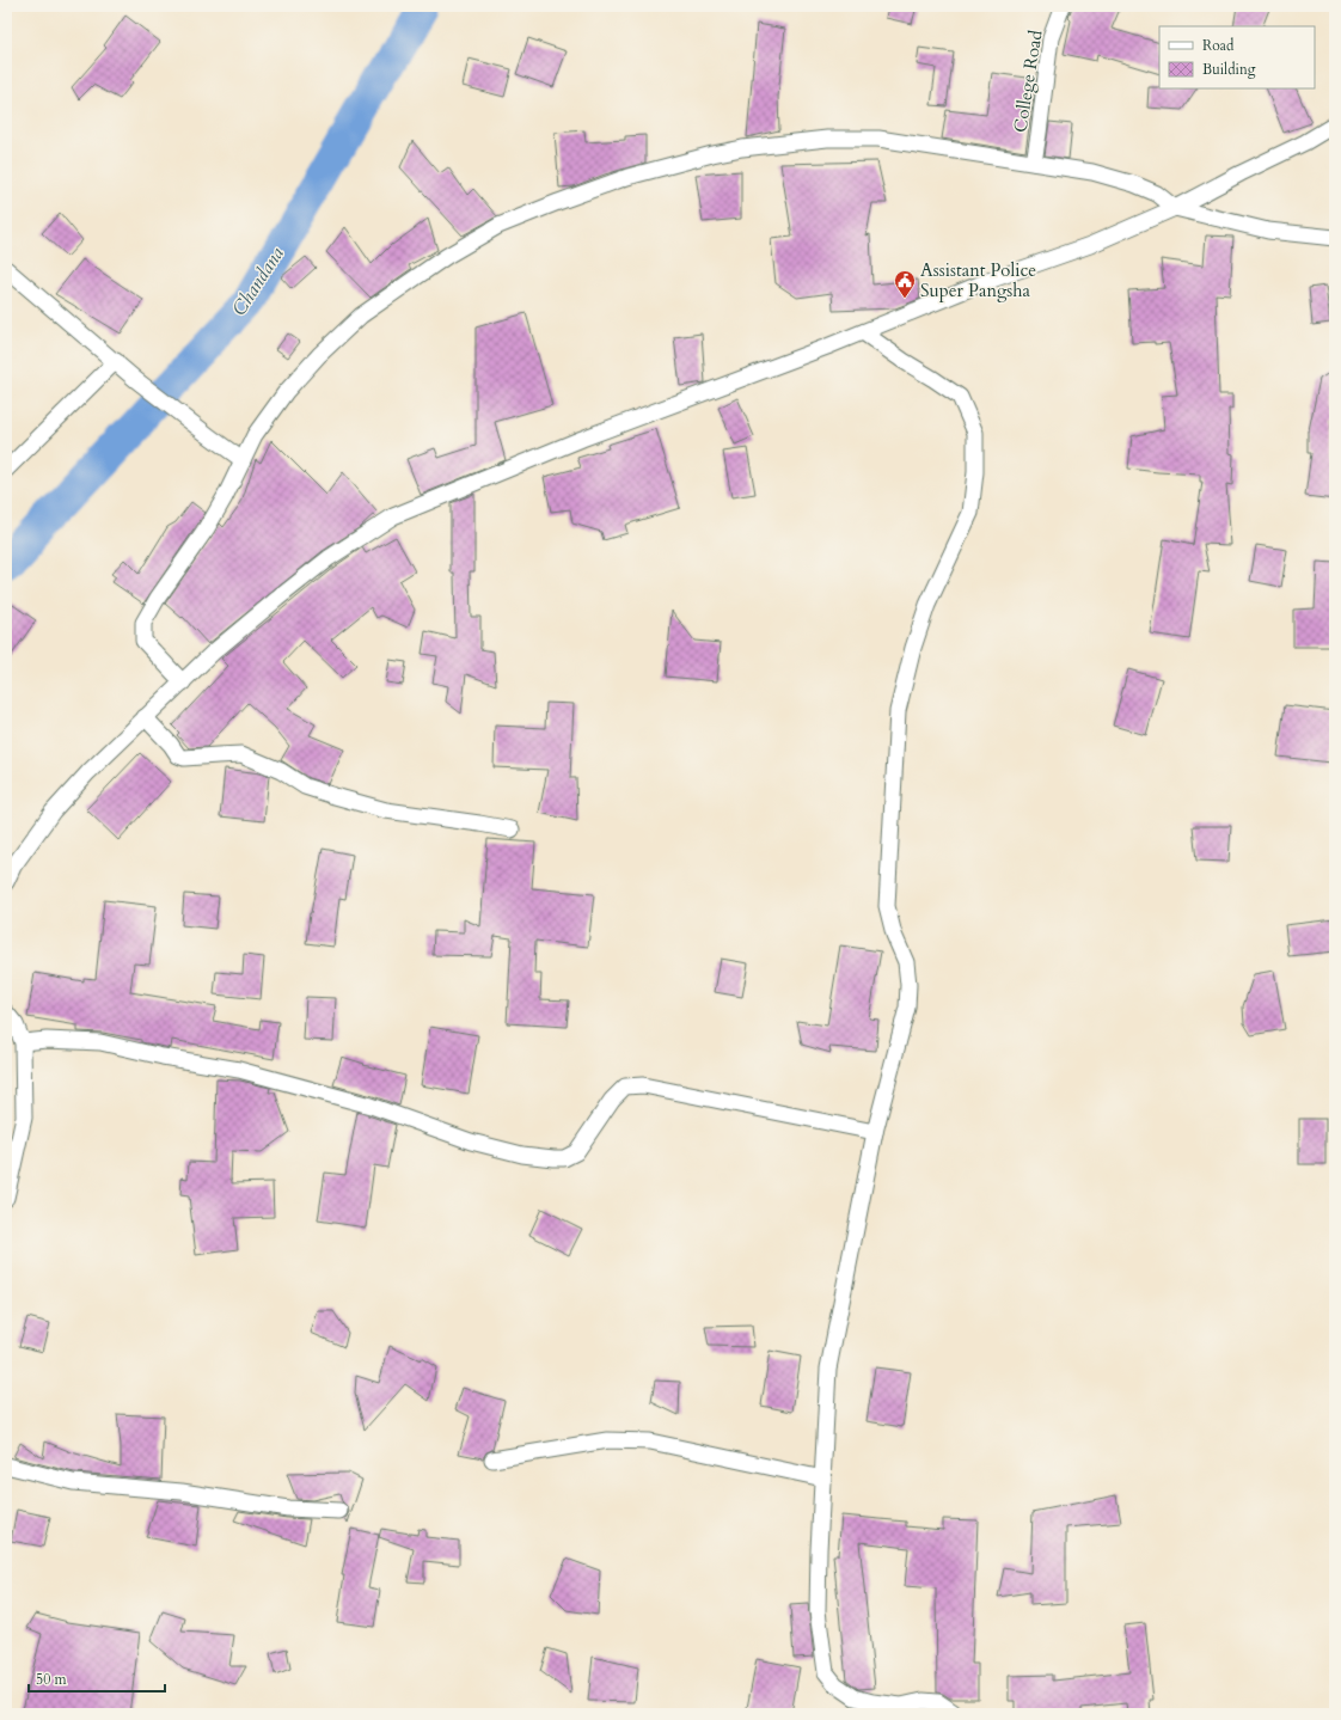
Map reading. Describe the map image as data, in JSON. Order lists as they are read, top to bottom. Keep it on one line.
{"streets":{"street":["College Road"]},"water":["Chandana"],"places":{"public building":["Assistant Police Super Pangsha"]},"legend":["Road","Building"],"scale_bar":"50 m"}
